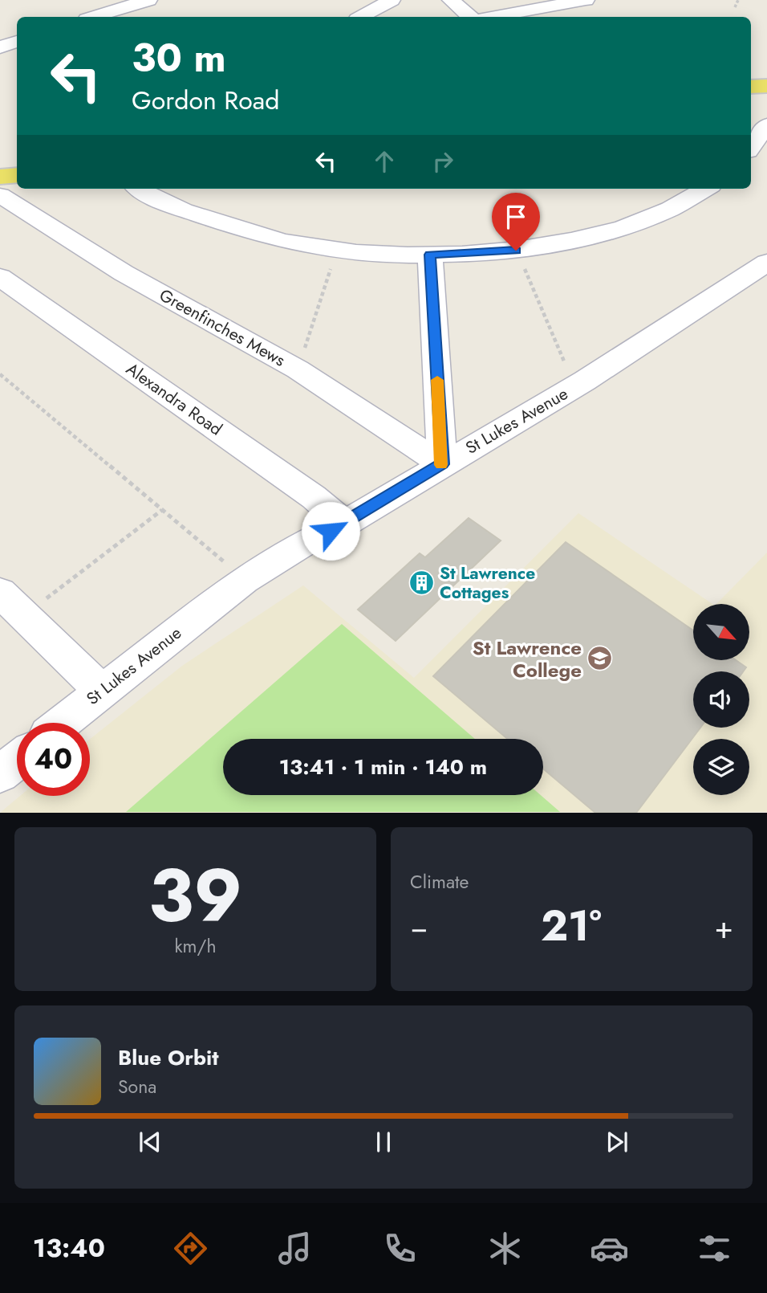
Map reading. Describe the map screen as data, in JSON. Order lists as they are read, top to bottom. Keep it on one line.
{"streets":{"street":["Greenfinches Mews","Alexandra Road","St Lukes Avenue"]},"crossings":[["Greenfinches Mews","St Lukes Avenue"],["Alexandra Road","St Lukes Avenue"]],"places":{"building":["St Lawrence Cottages"],"school or university":["St Lawrence College"]},"north":"bottom right","page":{"turn":["30 m","Gordon Road"],"limit":"40","trip":"13:41 · 1 min · 140 m","tile":[["39","km/h"],"Climate"],"heat":["−","21°","+"],"song":["Blue Orbit","Sona"],"tabs":"13:40"}}
